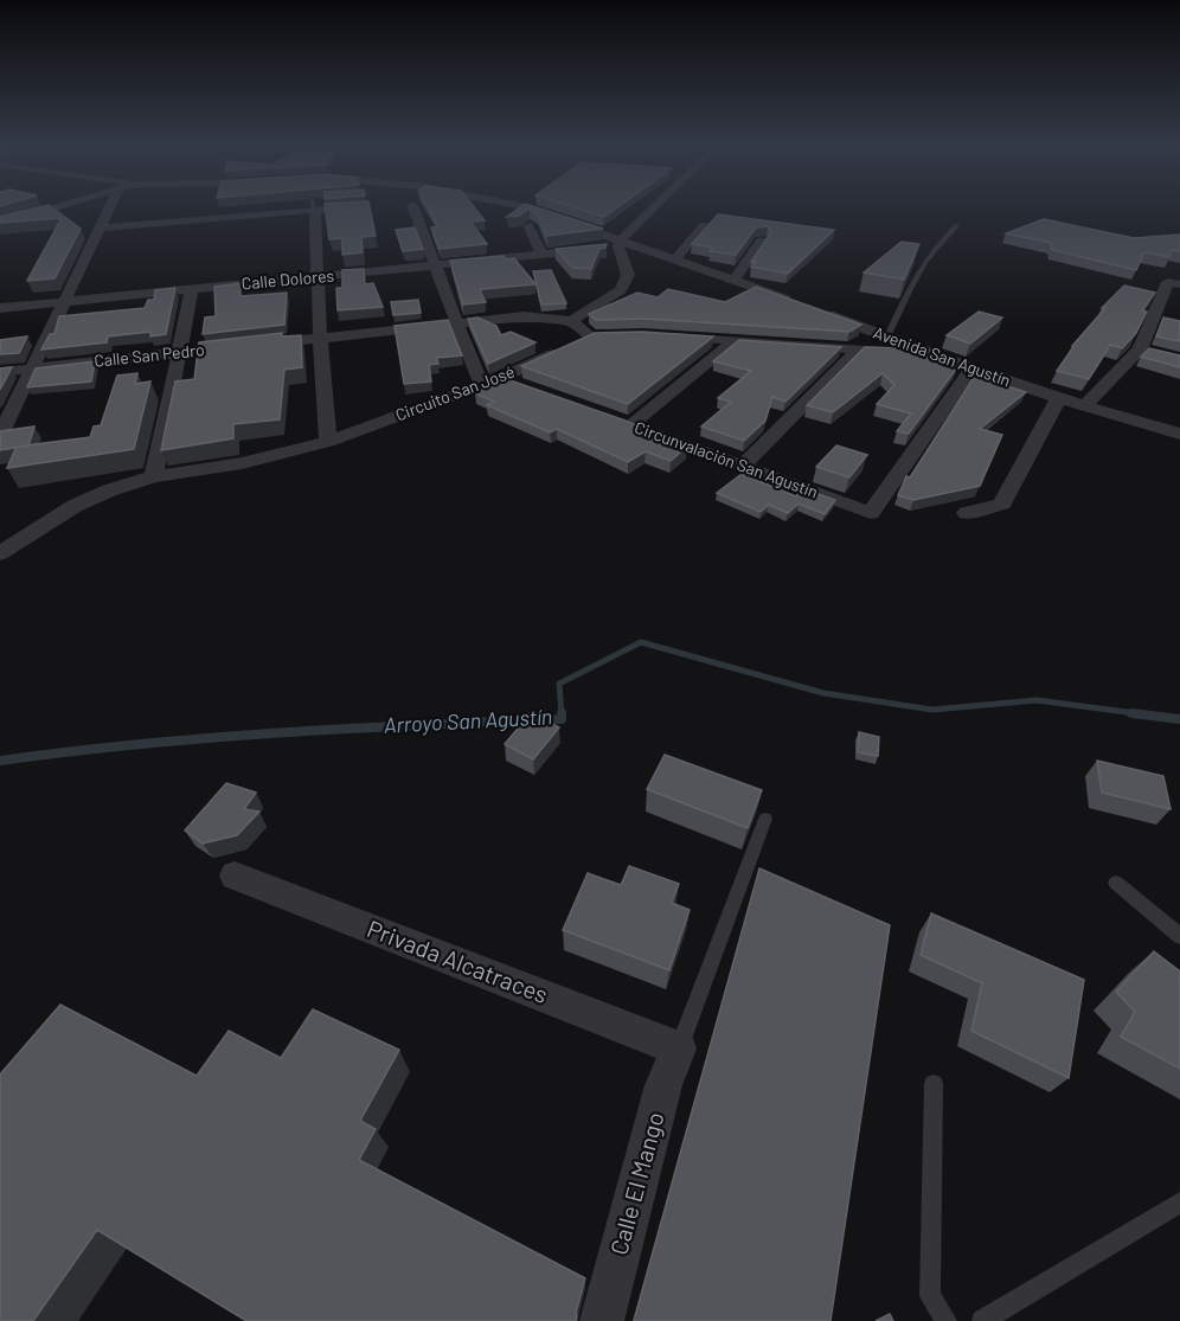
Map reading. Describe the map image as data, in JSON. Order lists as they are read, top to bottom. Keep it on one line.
{"streets":{"street":["Calle Dolores","Calle San Pedro","Avenida San Agustín","Circuito San José","Circunvalación San Agustín","Privada Alcatraces","Calle El Mango"]},"crossings":[["Calle Dolores","Avenida San Agustín"],["Calle San Pedro","Circuito San José"],["Avenida San Agustín","Circunvalación San Agustín"],["Privada Alcatraces","Calle El Mango"]],"water":["Arroyo San Agustín"]}
